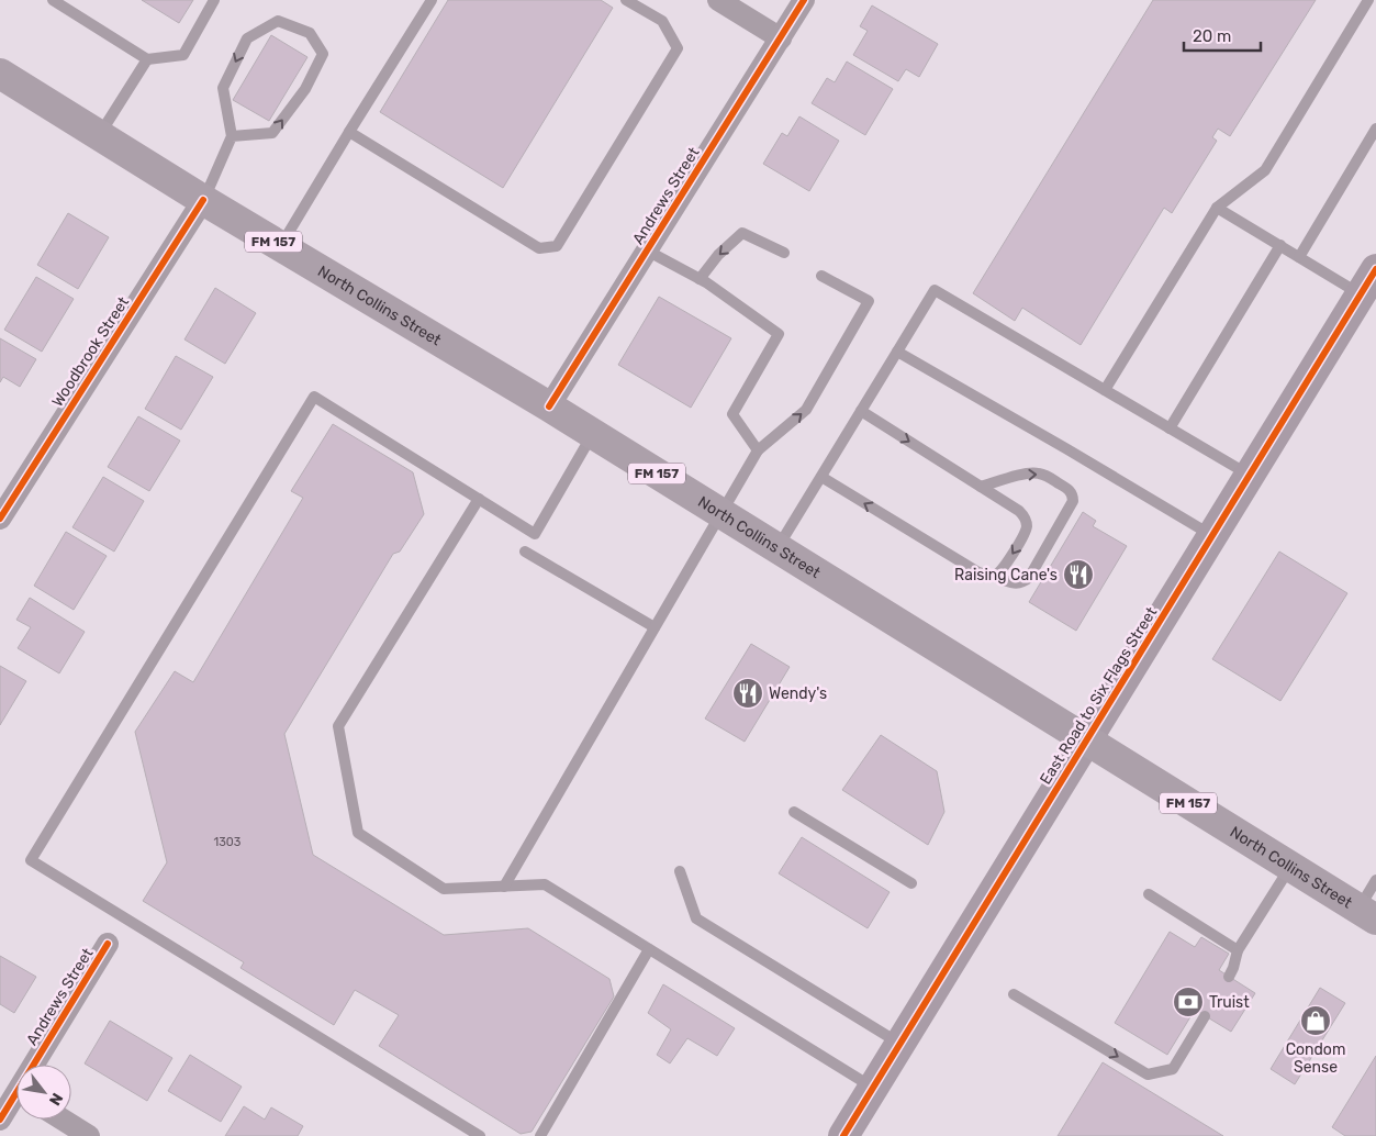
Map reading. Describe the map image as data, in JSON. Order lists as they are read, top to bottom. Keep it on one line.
{"streets":{"main road":["FM 157","North Collins Street"],"street":["Andrews Street","Woodbrook Street","East Road to Six Flags Street"]},"crossings":[["Andrews Street","North Collins Street"],["North Collins Street","Woodbrook Street"],["North Collins Street","East Road to Six Flags Street"]],"places":{"restaurant":["Raising Cane's","Wendy's"],"bank":["Truist"],"shop":["Condom Sense"]},"house_numbers":["1303"],"scale_bar":"20 m","north":"bottom right"}
